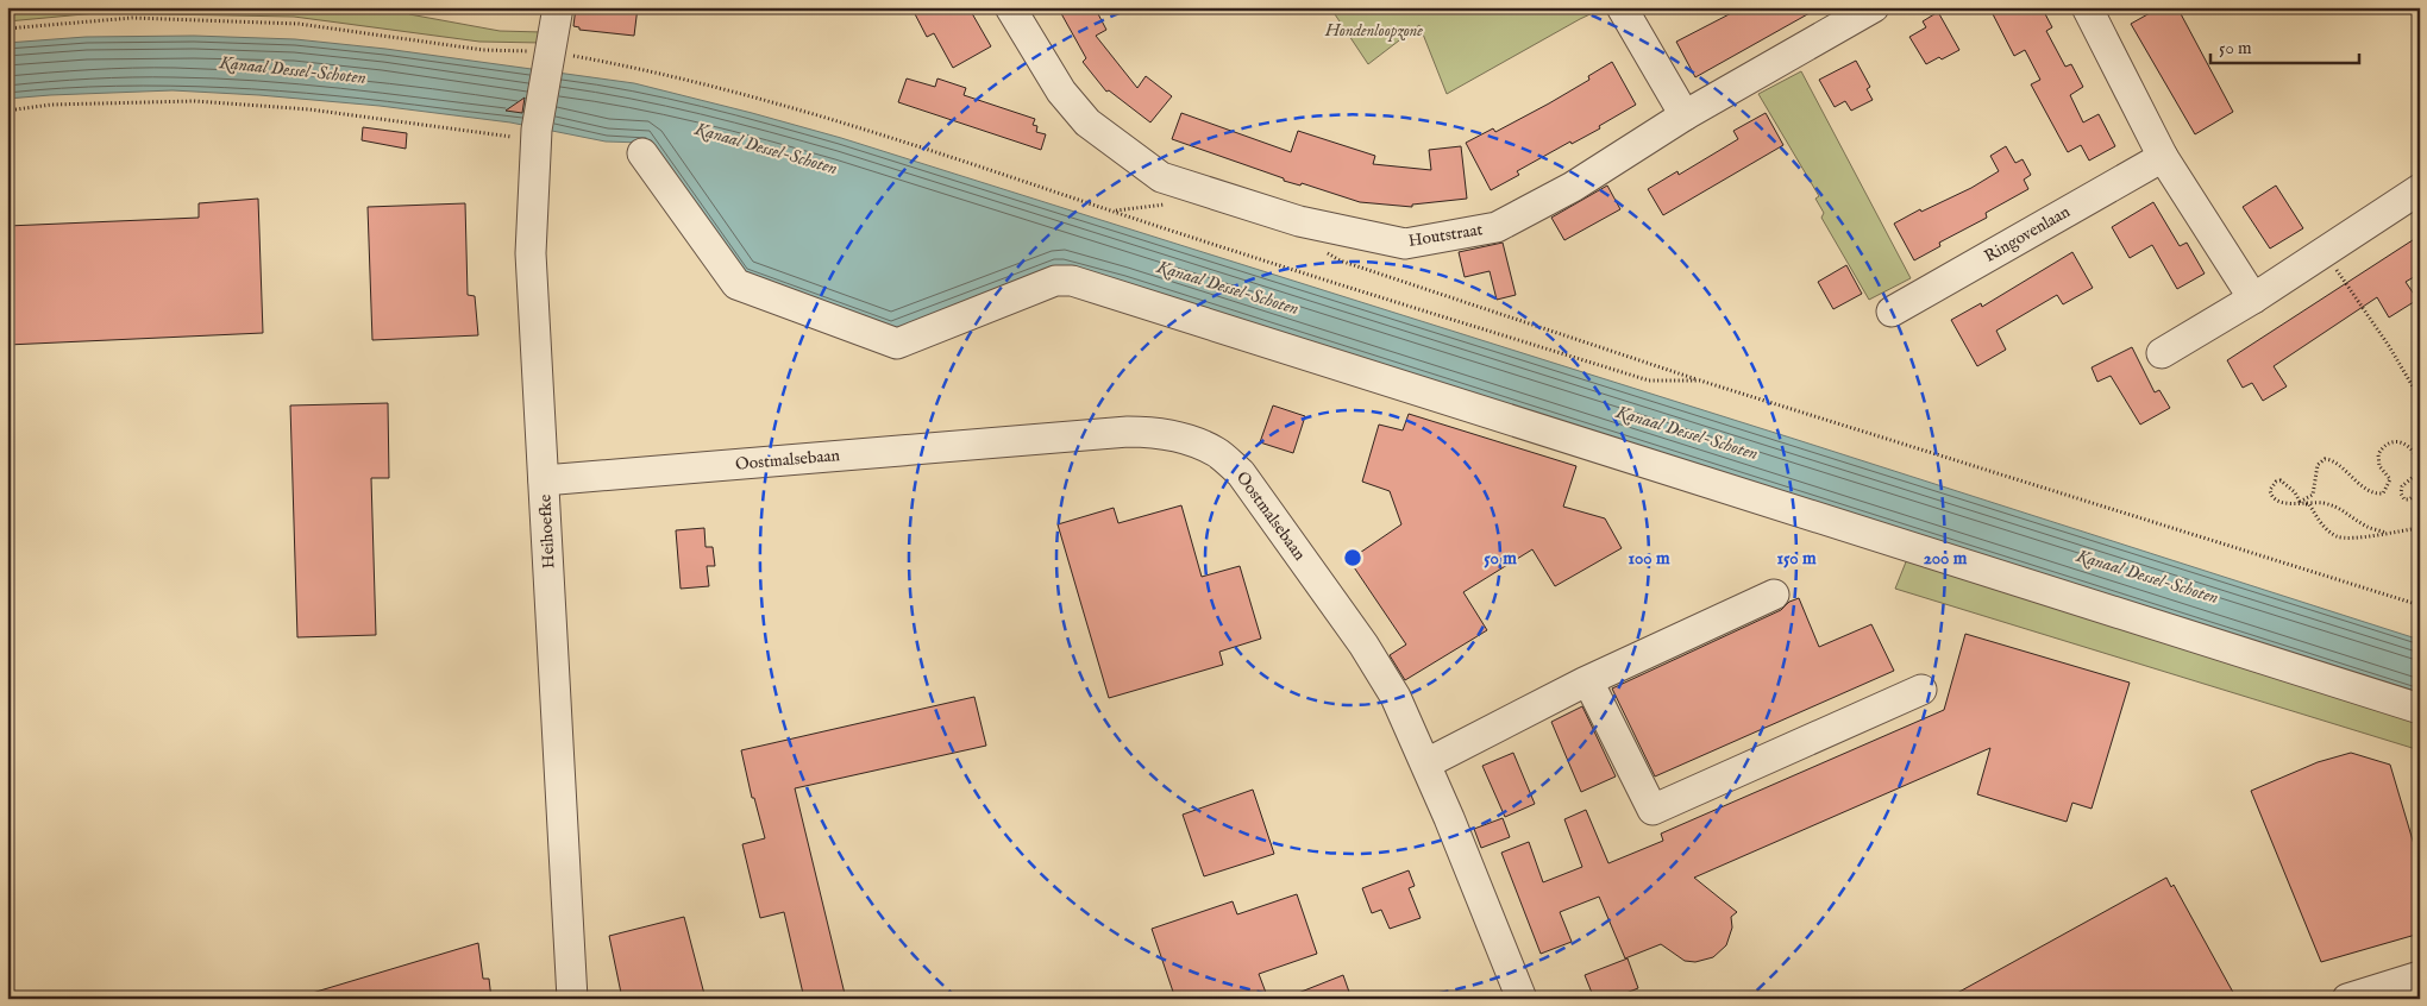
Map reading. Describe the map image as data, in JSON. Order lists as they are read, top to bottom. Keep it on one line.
{"streets":{"street":["Ringovenlaan","Houtstraat","Oostmalsebaan","Heihoefke"]},"crossings":[["Oostmalsebaan","Heihoefke"]],"water":["Kanaal Dessel-Schoten"],"parks":["Hondenloopzone"],"scale_bar":"50 m","rings":["50 m","100 m","150 m","200 m"]}
